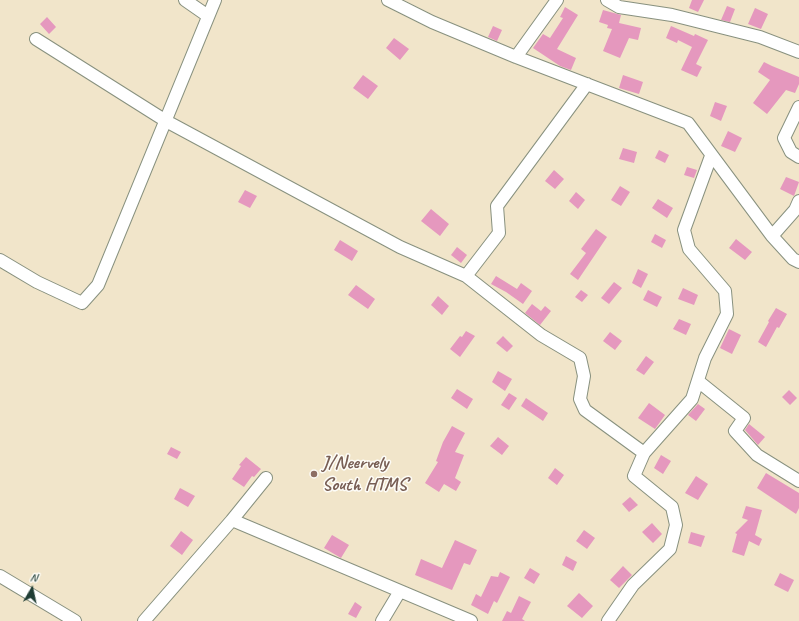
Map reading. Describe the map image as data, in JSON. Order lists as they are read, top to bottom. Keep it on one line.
{"places":["J/Neervely South HTMS"],"north":"top"}
